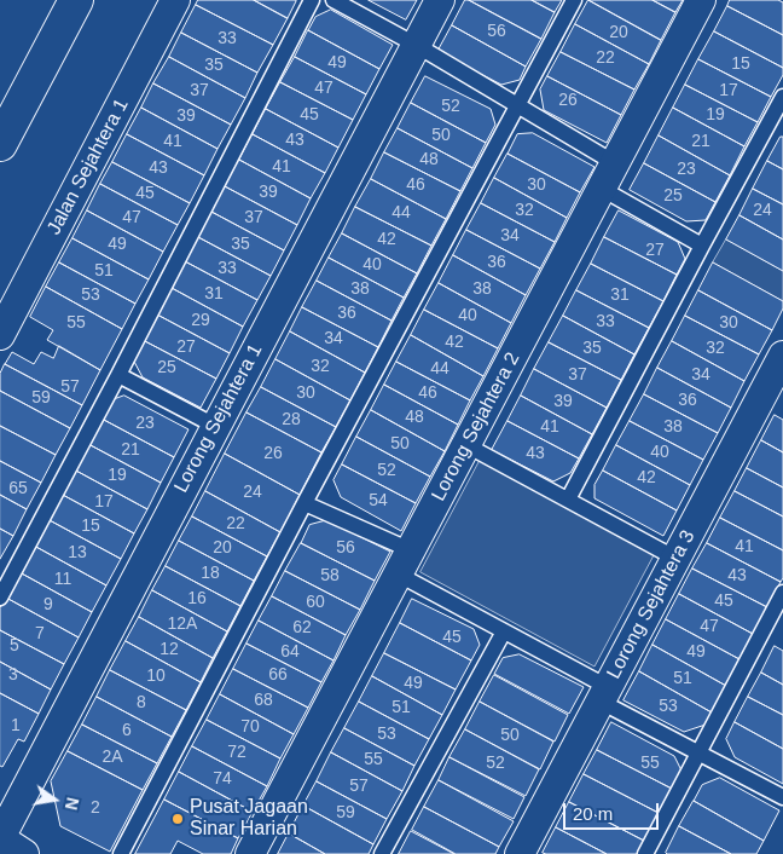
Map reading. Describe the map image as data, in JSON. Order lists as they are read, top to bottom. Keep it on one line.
{"streets":{"street":["Jalan Sejahtera 1","Lorong Sejahtera 1","Lorong Sejahtera 2","Lorong Sejahtera 3"]},"places":["Pusat Jagaan Sinar Harian"],"house_numbers":["56","20","33","22","49","15","35","47","37","17","26","52","45","19","39","50","43","41","21","48","41","43","23","46","30","39","45","25","32","24","44","47","37","34","42","49","35","27","36","40","33","51","38","38","31","53","31","36","40","29","33","55","30","34","42","27","35","32","32","25","44","37","34","57","30","46","59","36","39","48","28","23","41","38","50","21","40","26","43","52","19","42","65","24","54","17","22","15","41","20","56","13","18","58","43","11","16","45","60","9","12A","47","62","7","45","5","12","64","49","3","66","10","51","49","68","8","53","51","1","70","6","53","50","72","2A","55","52","55","74","57","2","59"],"scale_bar":"20 m","north":"right"}
